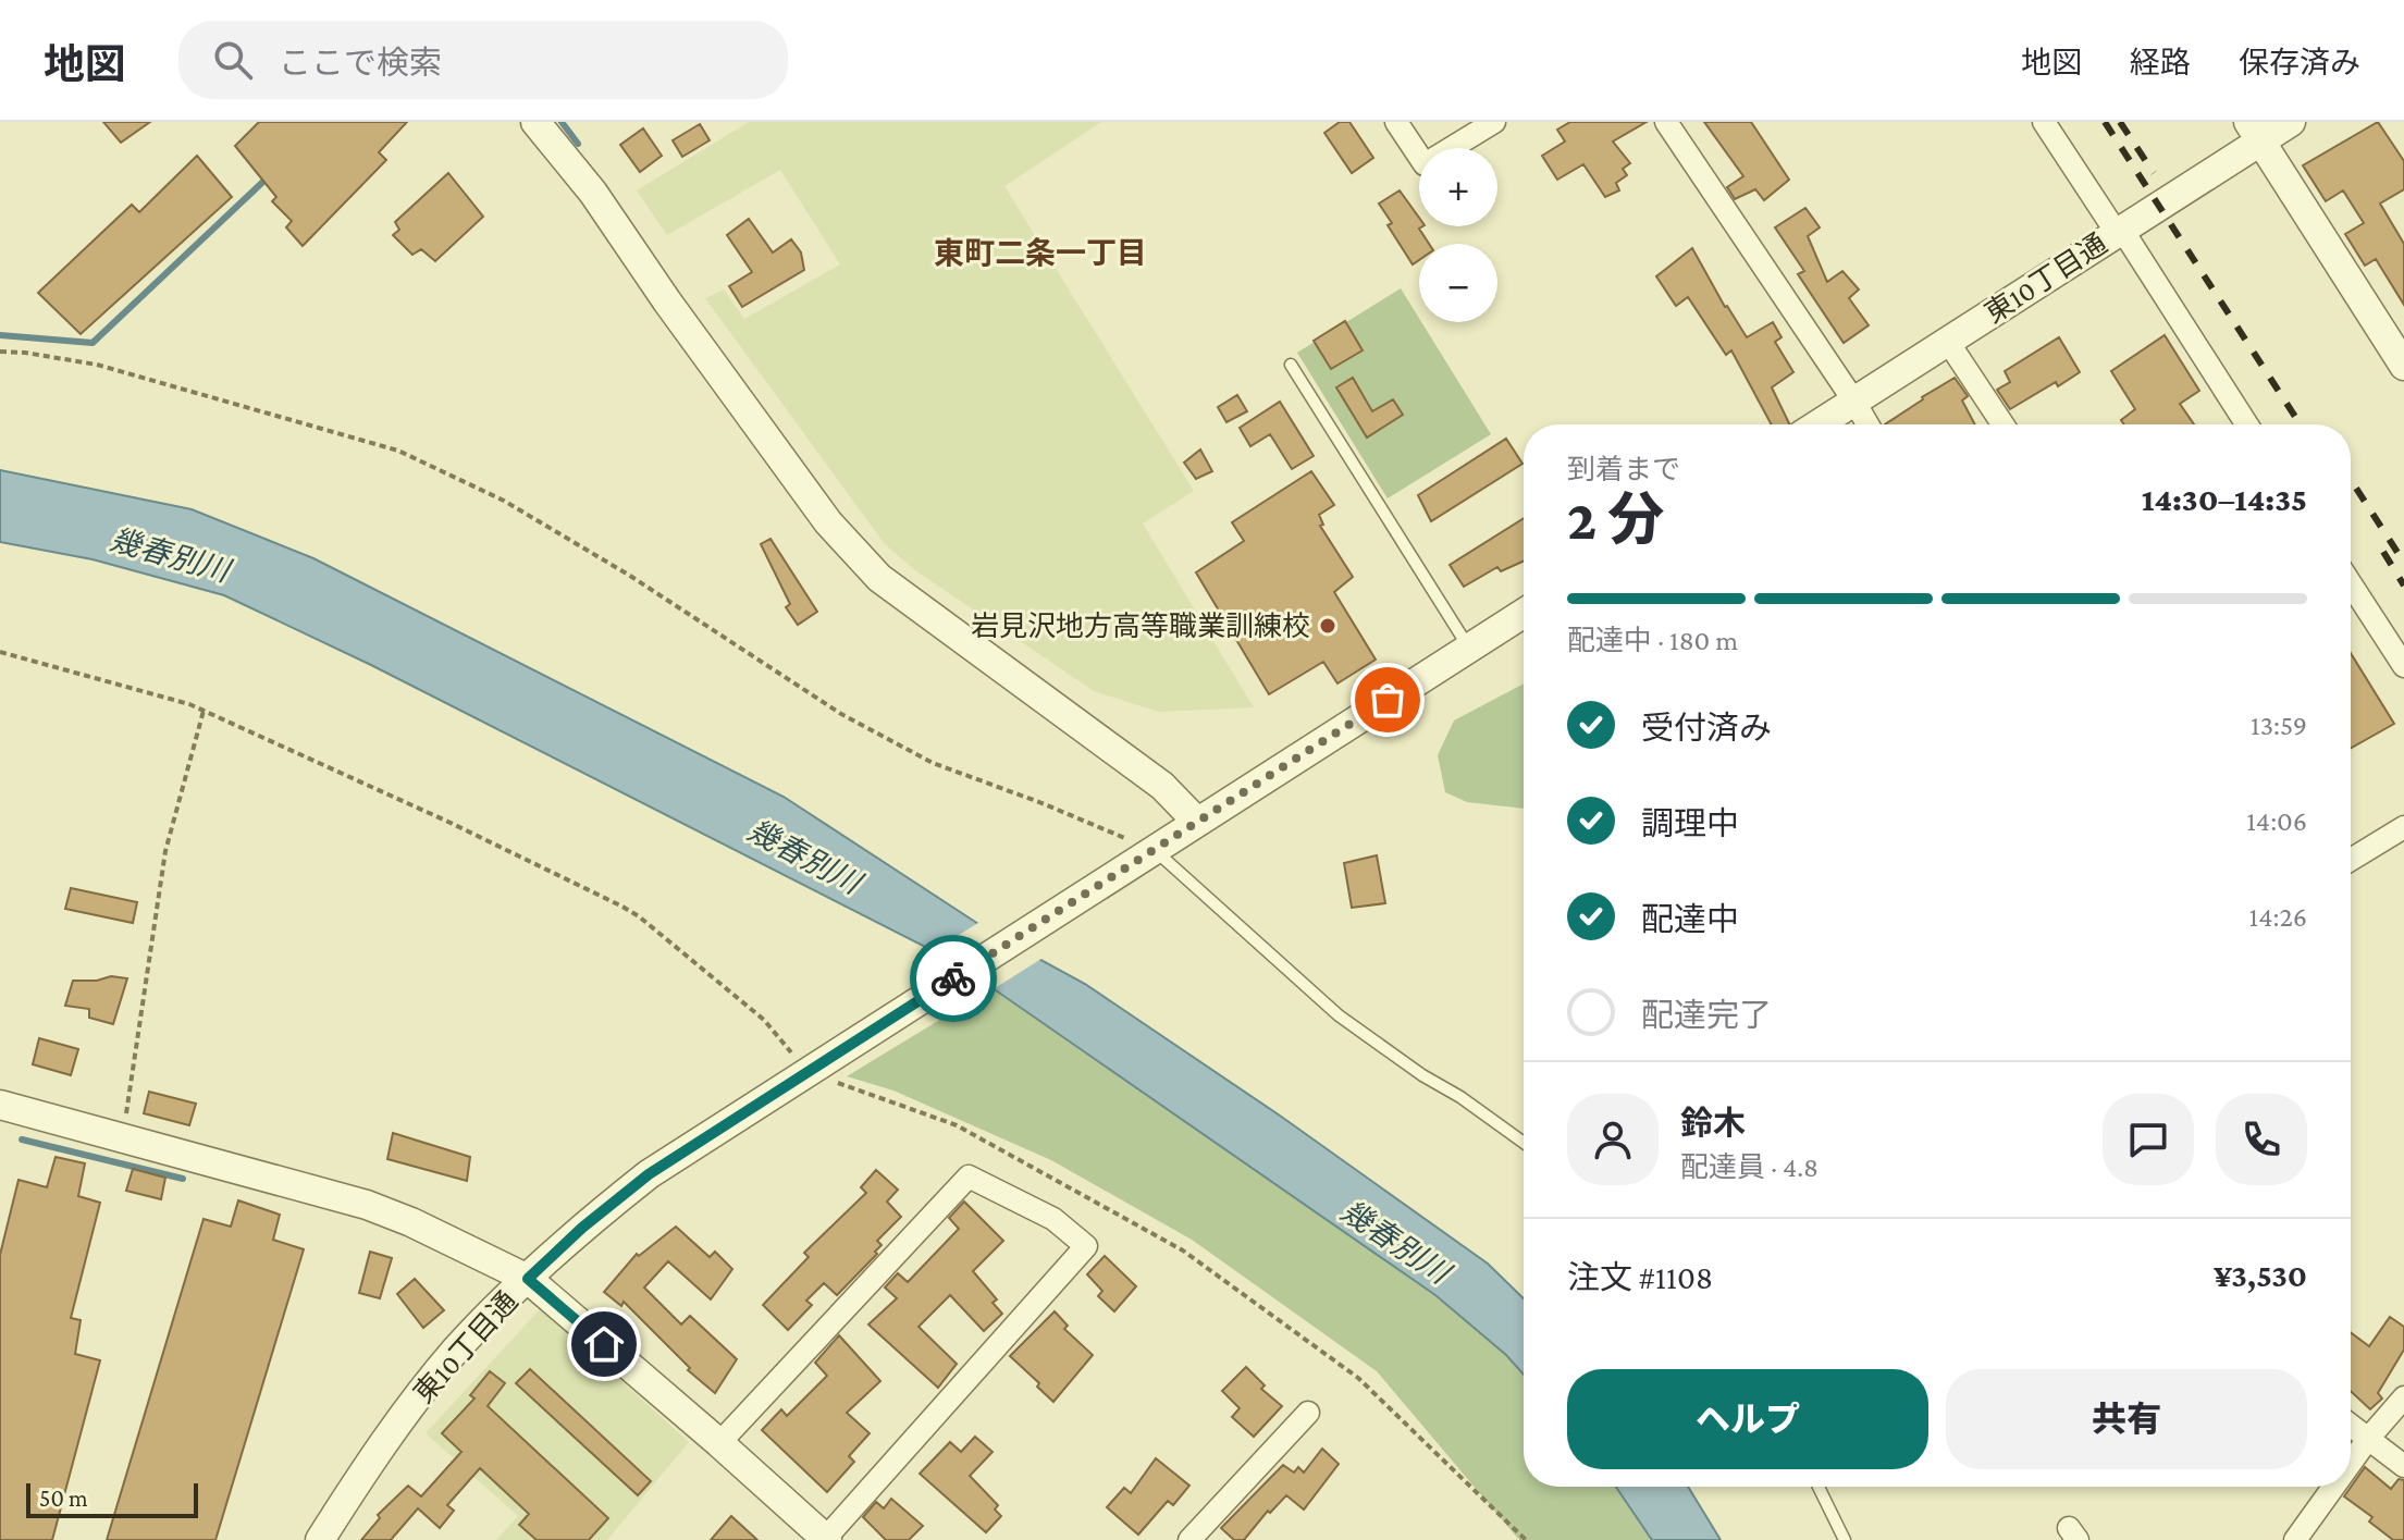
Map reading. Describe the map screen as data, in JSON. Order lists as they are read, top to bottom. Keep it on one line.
{"streets":{"street":["東10丁目通"]},"districts":["東町二条一丁目"],"water":["幾春別川"],"places":["岩見沢地方高等職業訓練校"],"scale_bar":"50 m","page":{"header":"地図","search":"ここで検索","nav":["地図","経路","保存済み"],"map_buttons":["+","−"],"heading":["2 分","到着まで","14:30–14:35"],"panel":["鈴木","配達員 · 4.8","注文 #1108","¥3,530"],"bar":"配達中 · 180 m","list":[["受付済み","13:59"],["調理中","14:06"],["配達中","14:26"],"配達完了"],"buttons":["ヘルプ","共有"],"scale":"50 m"}}
